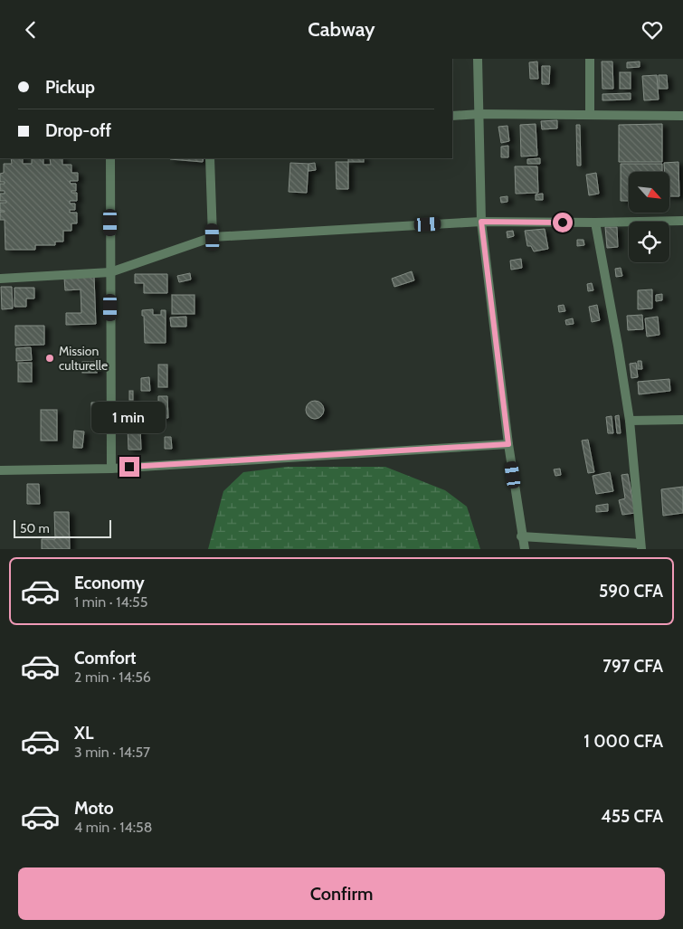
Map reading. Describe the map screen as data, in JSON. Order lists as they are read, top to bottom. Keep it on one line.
{"places":["Mission culturelle"],"scale_bar":"50 m","north":"bottom right","page":{"header":"Cabway","banner":["Pickup","Drop-off"],"bubble":"1 min","scale":"50 m","list":[{"name":"Economy","note":"1 min · 14:55","value":"590 CFA"},{"name":"Comfort","note":"2 min · 14:56","value":"797 CFA"},{"name":"XL","note":"3 min · 14:57","value":"1 000 CFA"},{"name":"Moto","note":"4 min · 14:58","value":"455 CFA"}],"buttons":"Confirm"}}
